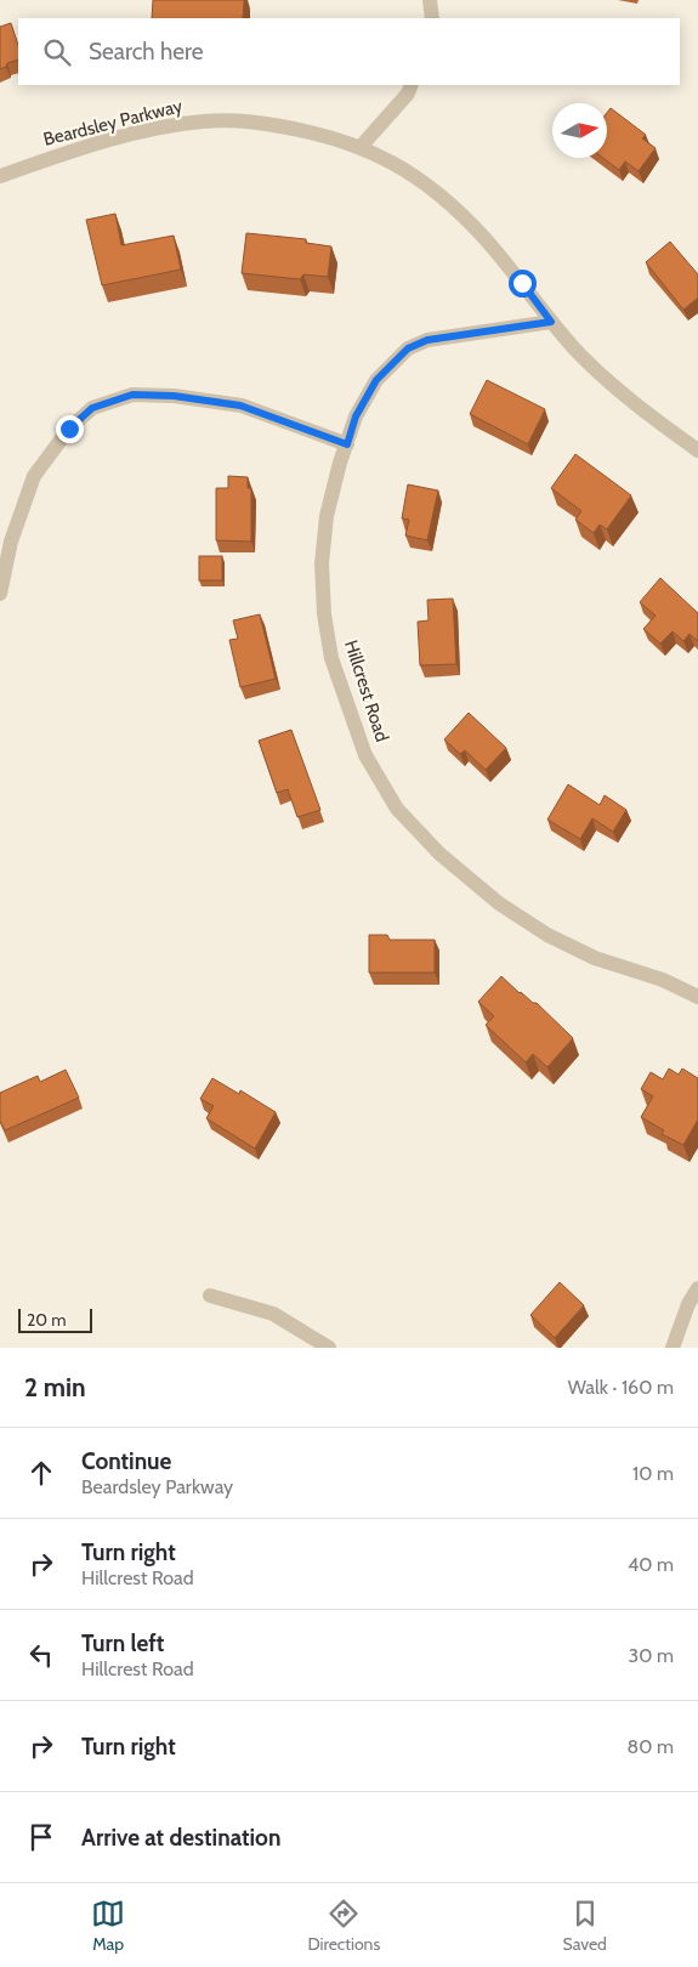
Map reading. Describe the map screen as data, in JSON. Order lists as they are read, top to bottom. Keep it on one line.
{"streets":{"street":["Beardsley Parkway","Hillcrest Road"]},"crossings":[["Beardsley Parkway","Hillcrest Road"]],"scale_bar":"20 m","north":"right","page":{"search":"Search here","scale":"20 m","heading":["2 min","Walk · 160 m"],"list":[["Continue","Beardsley Parkway","10 m"],["Turn right","Hillcrest Road","40 m"],["Turn left","Hillcrest Road","30 m"],["Turn right","80 m"],"Arrive at destination"],"nav":["Map","Directions","Saved"]}}
